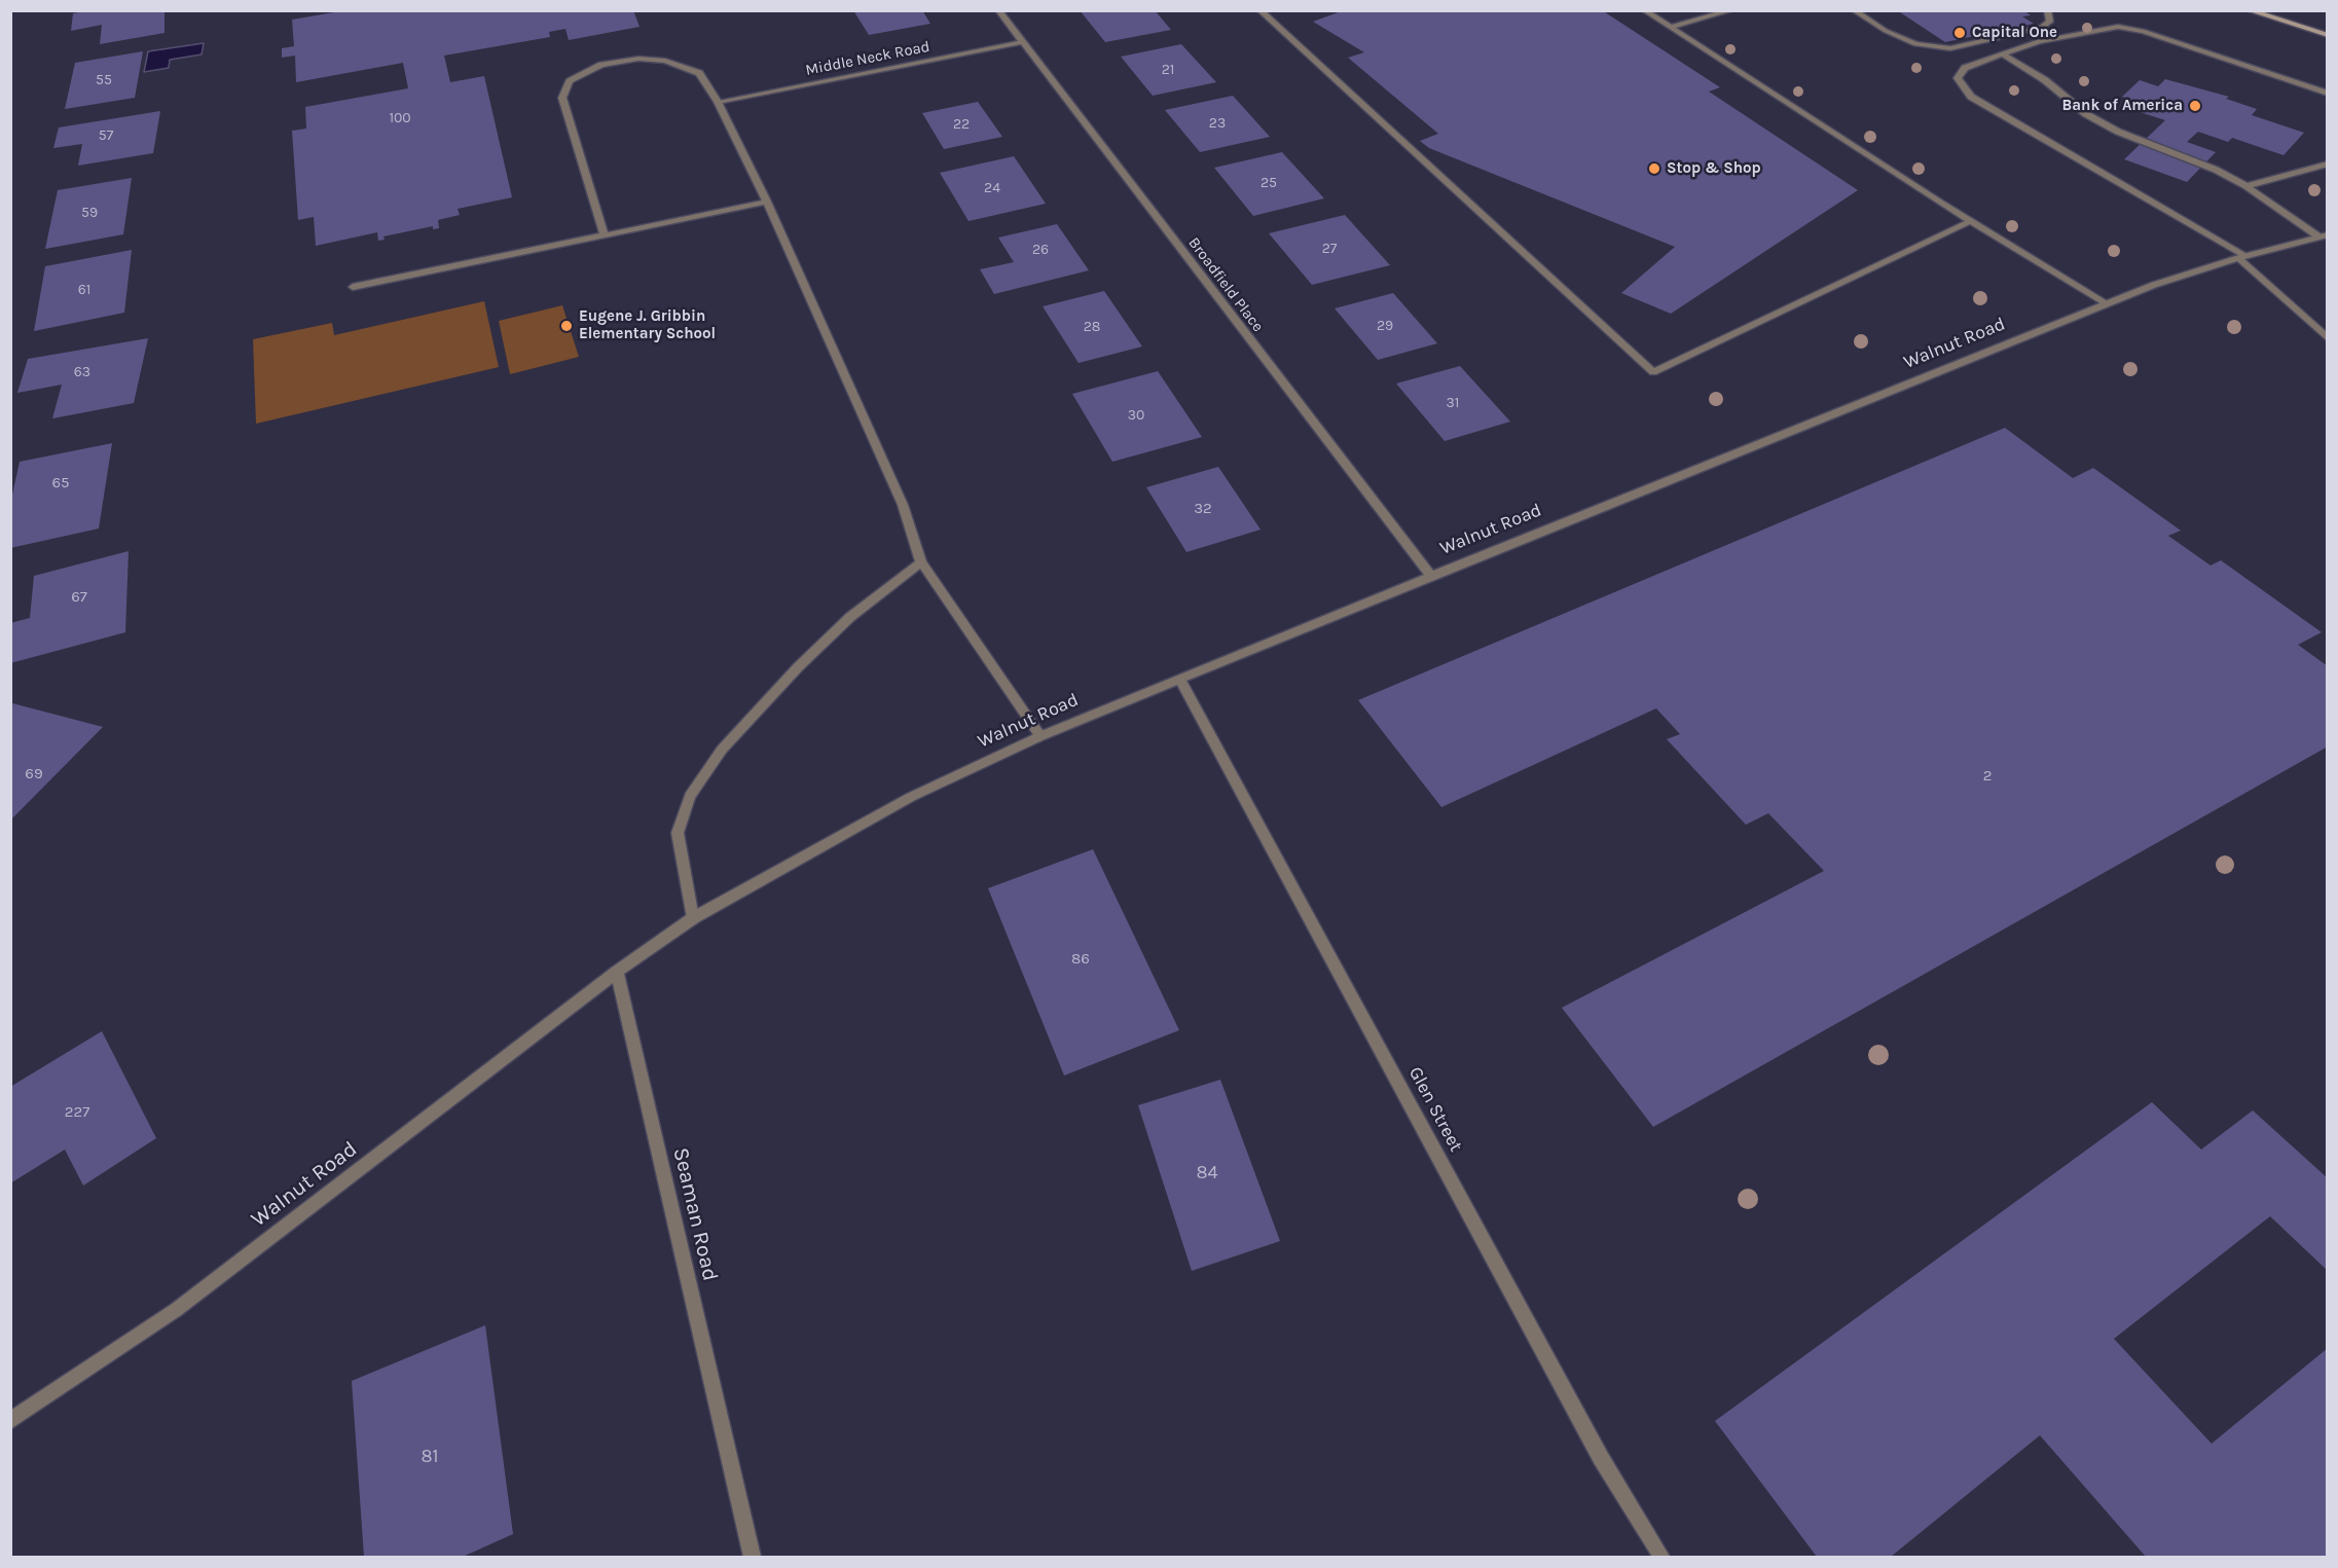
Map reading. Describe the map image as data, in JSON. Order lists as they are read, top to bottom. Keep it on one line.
{"streets":{"street":["Middle Neck Road","Broadfield Place","Walnut Road","Glen Street","Seaman Road"]},"crossings":[["Middle Neck Road","Broadfield Place"],["Broadfield Place","Walnut Road"],["Walnut Road","Glen Street"],["Walnut Road","Seaman Road"]],"places":["Capital One","Bank of America","Stop & Shop","Eugene J. Gribbin Elementary School"],"house_numbers":["21","55","100","23","22","57","25","24","59","27","26","61","29","28","63","31","30","65","32","67","69","2","86","227","84","81"]}
